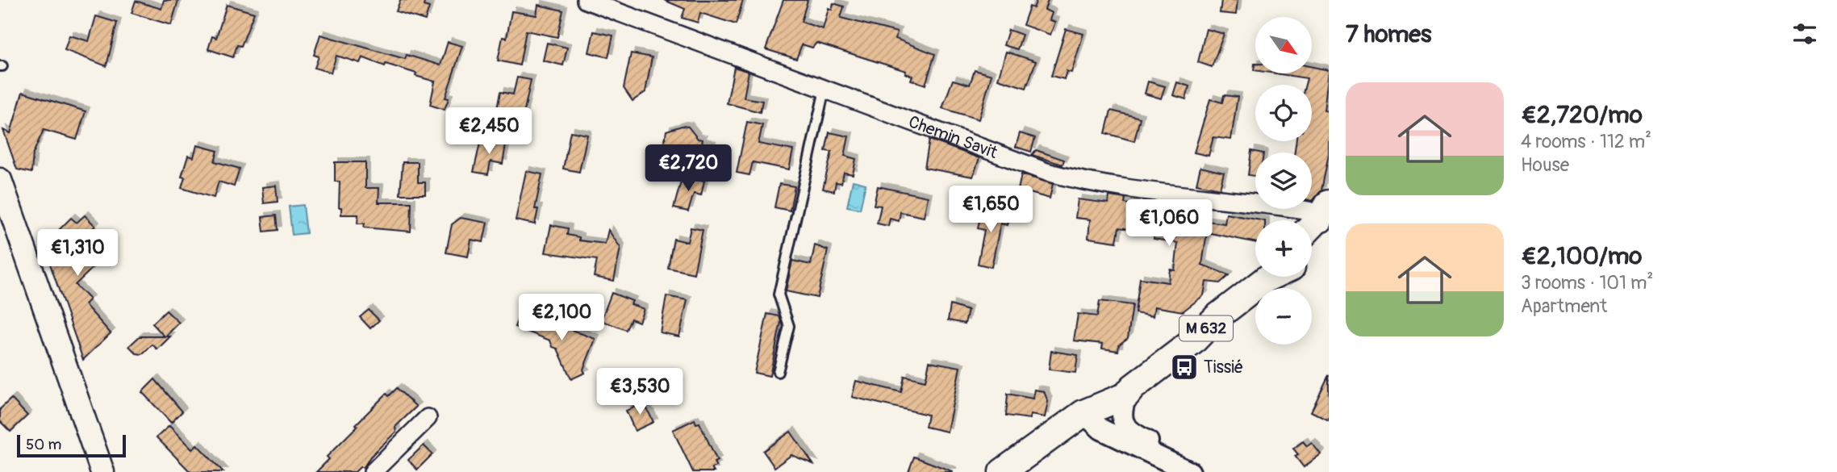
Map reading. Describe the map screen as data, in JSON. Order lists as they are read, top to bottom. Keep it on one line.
{"streets":{"main road":["M 632"],"street":["Chemin Savit"]},"crossings":[["Chemin Savit","M 632"]],"places":{"bus stop":["Tissié"]},"scale_bar":"50 m","north":"bottom right","page":{"heading":"7 homes","map_buttons":["+","−"],"list":[{"name":"€2,720/mo","note":"4 rooms · 112 m² · House"},{"name":"€2,100/mo","note":"3 rooms · 101 m² · Apartment"}],"price":["€2,450","€2,720","€1,650","€1,060","€1,310","€2,100","€3,530"],"scale":"50 m"}}
